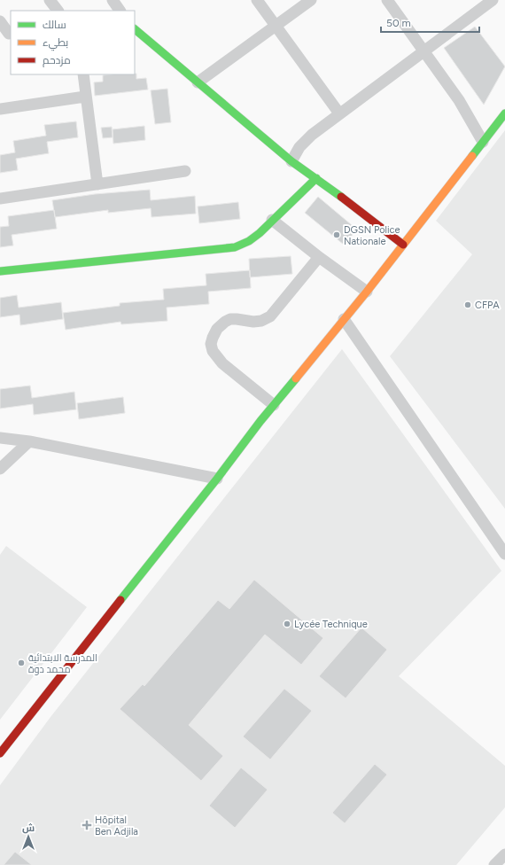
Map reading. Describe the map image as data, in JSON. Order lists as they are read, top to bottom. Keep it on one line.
{"places":{"other":["DGSN Police Nationale","CFPA","Lycée Technique","المدرسة الابتدائية محمد دوة"],"health":["Hôpital Ben Adjila"]},"legend":["سالك","بطيء","مزدحم"],"scale_bar":"50 m","north":"top"}
